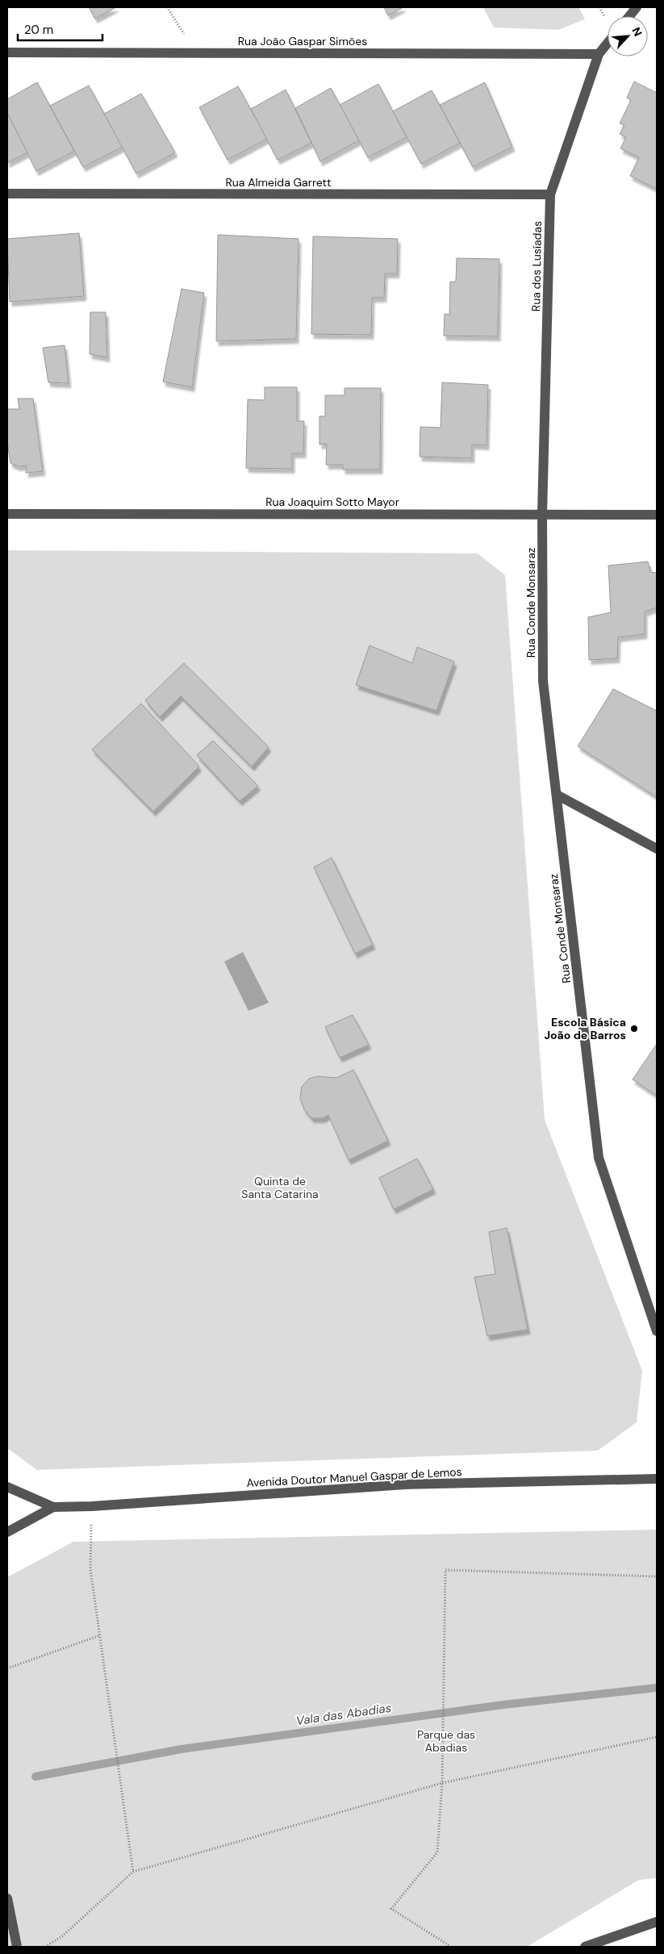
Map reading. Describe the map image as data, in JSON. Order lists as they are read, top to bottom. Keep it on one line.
{"streets":{"street":["Rua João Gaspar Simões","Rua Almeida Garrett","Rua dos Lusíadas","Rua Joaquim Sotto Mayor","Rua Conde Monsaraz","Avenida Doutor Manuel Gaspar de Lemos"]},"crossings":[["Rua João Gaspar Simões","Rua dos Lusíadas"],["Rua Almeida Garrett","Rua dos Lusíadas"],["Rua dos Lusíadas","Rua Joaquim Sotto Mayor"],["Rua dos Lusíadas","Rua Conde Monsaraz"],["Rua Joaquim Sotto Mayor","Rua Conde Monsaraz"]],"water":["Vala das Abadias"],"parks":["Quinta de Santa Catarina","Parque das Abadias"],"places":["Escola Básica João de Barros"],"scale_bar":"20 m","north":"top right"}
